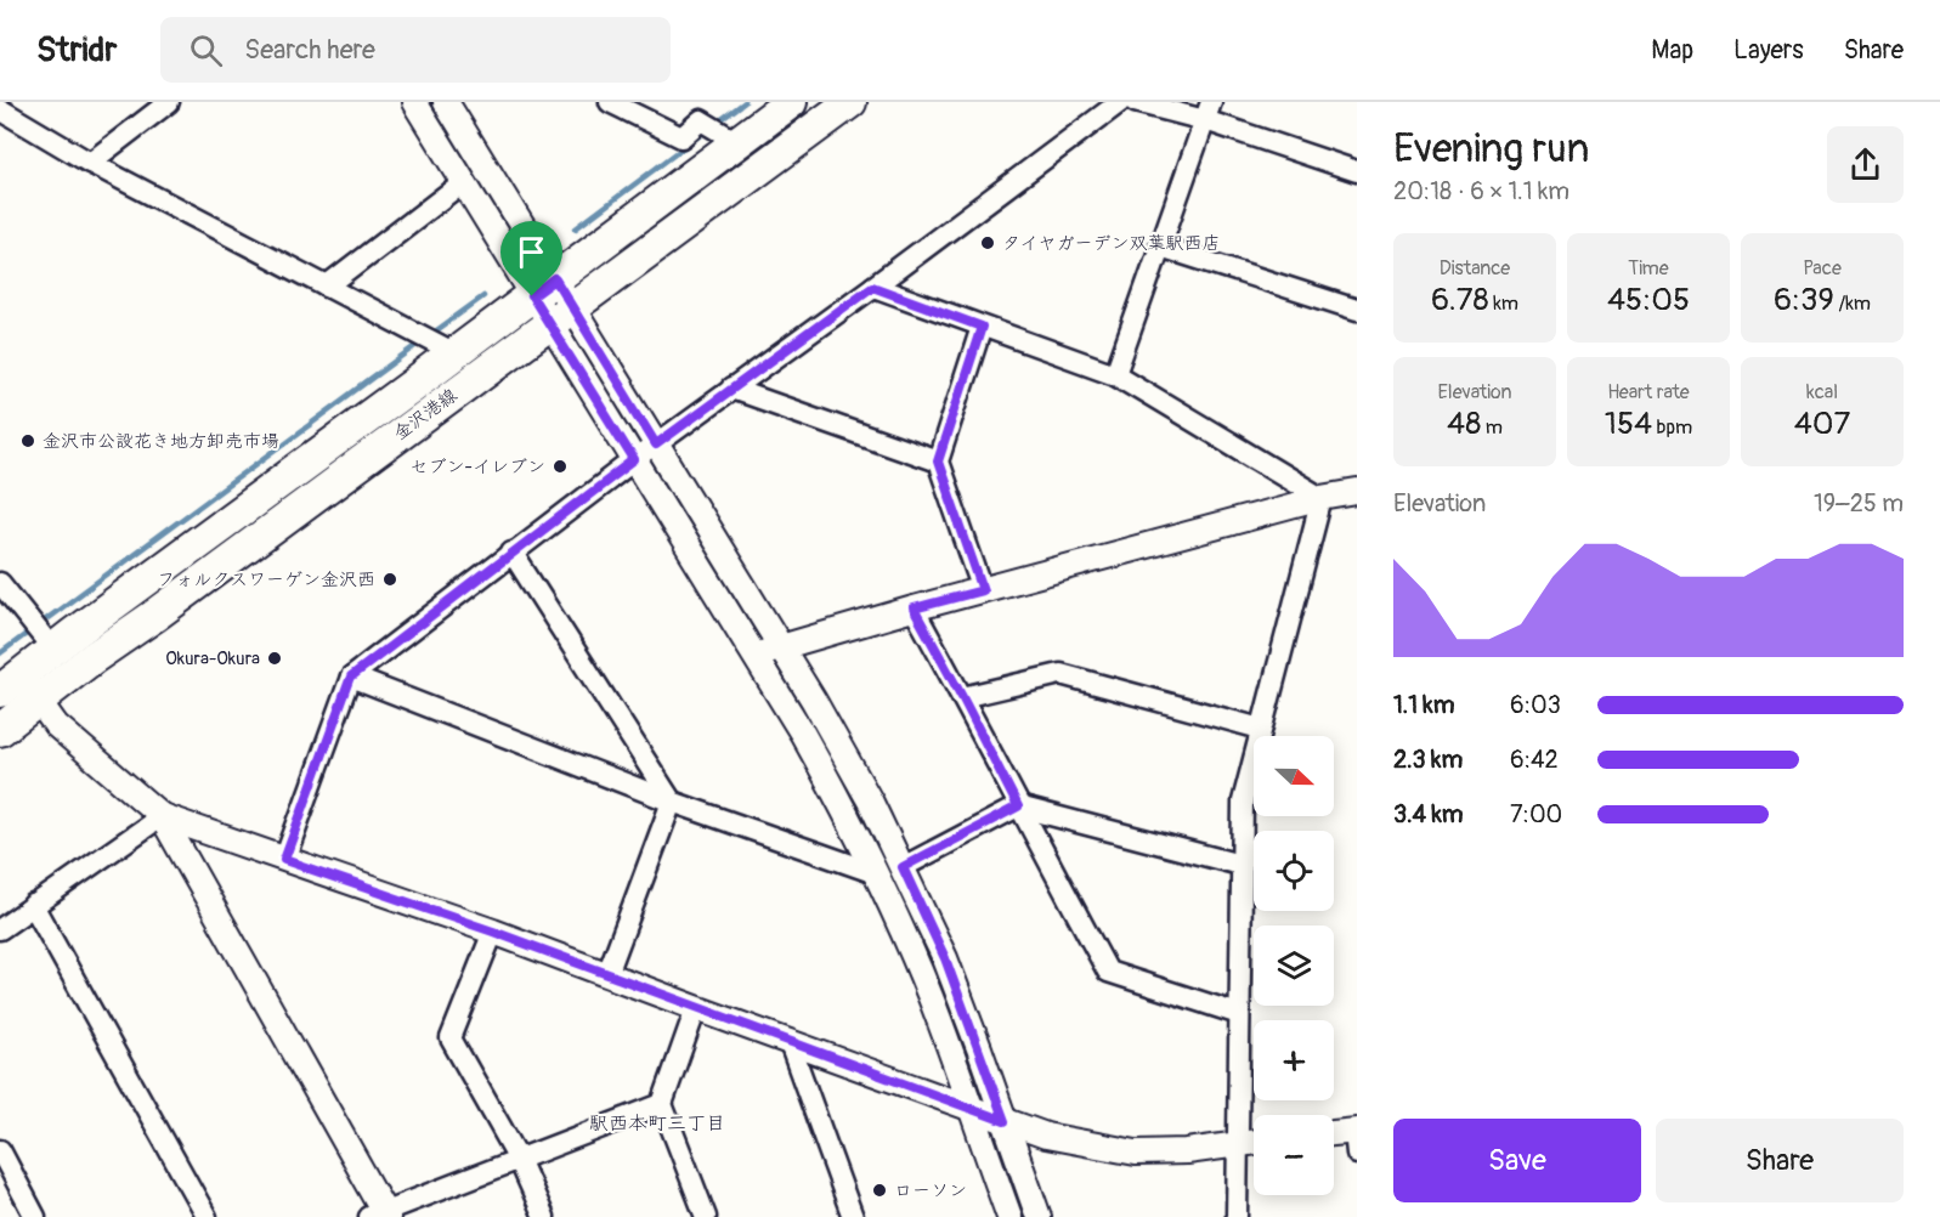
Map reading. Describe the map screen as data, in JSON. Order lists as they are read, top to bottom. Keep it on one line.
{"streets":{"main road":["金沢港線"]},"districts":["駅西本町三丁目"],"places":["タイヤガーデン双葉駅西店","金沢市公設花き地方卸売市場","セブン-イレブン","フォルクスワーゲン金沢西","Okura-Okura","ローソン"],"north":"right","page":{"header":"Stridr","search":"Search here","nav":["Map","Layers","Share"],"heading":["Evening run","20:18 · 6 × 1.1 km"],"stats":[["Distance","6.78 km"],["Time","45:05"],["Pace","6:39 /km"],["Elevation","48 m"],["Heart rate","154 bpm"],["kcal","407"]],"chart":["Elevation","19–25 m"],"list":[{"name":"1.1 km","note":"6:03"},{"name":"2.3 km","note":"6:42"},{"name":"3.4 km","note":"7:00"}],"map_buttons":["+","−"],"buttons":["Save","Share"]}}
